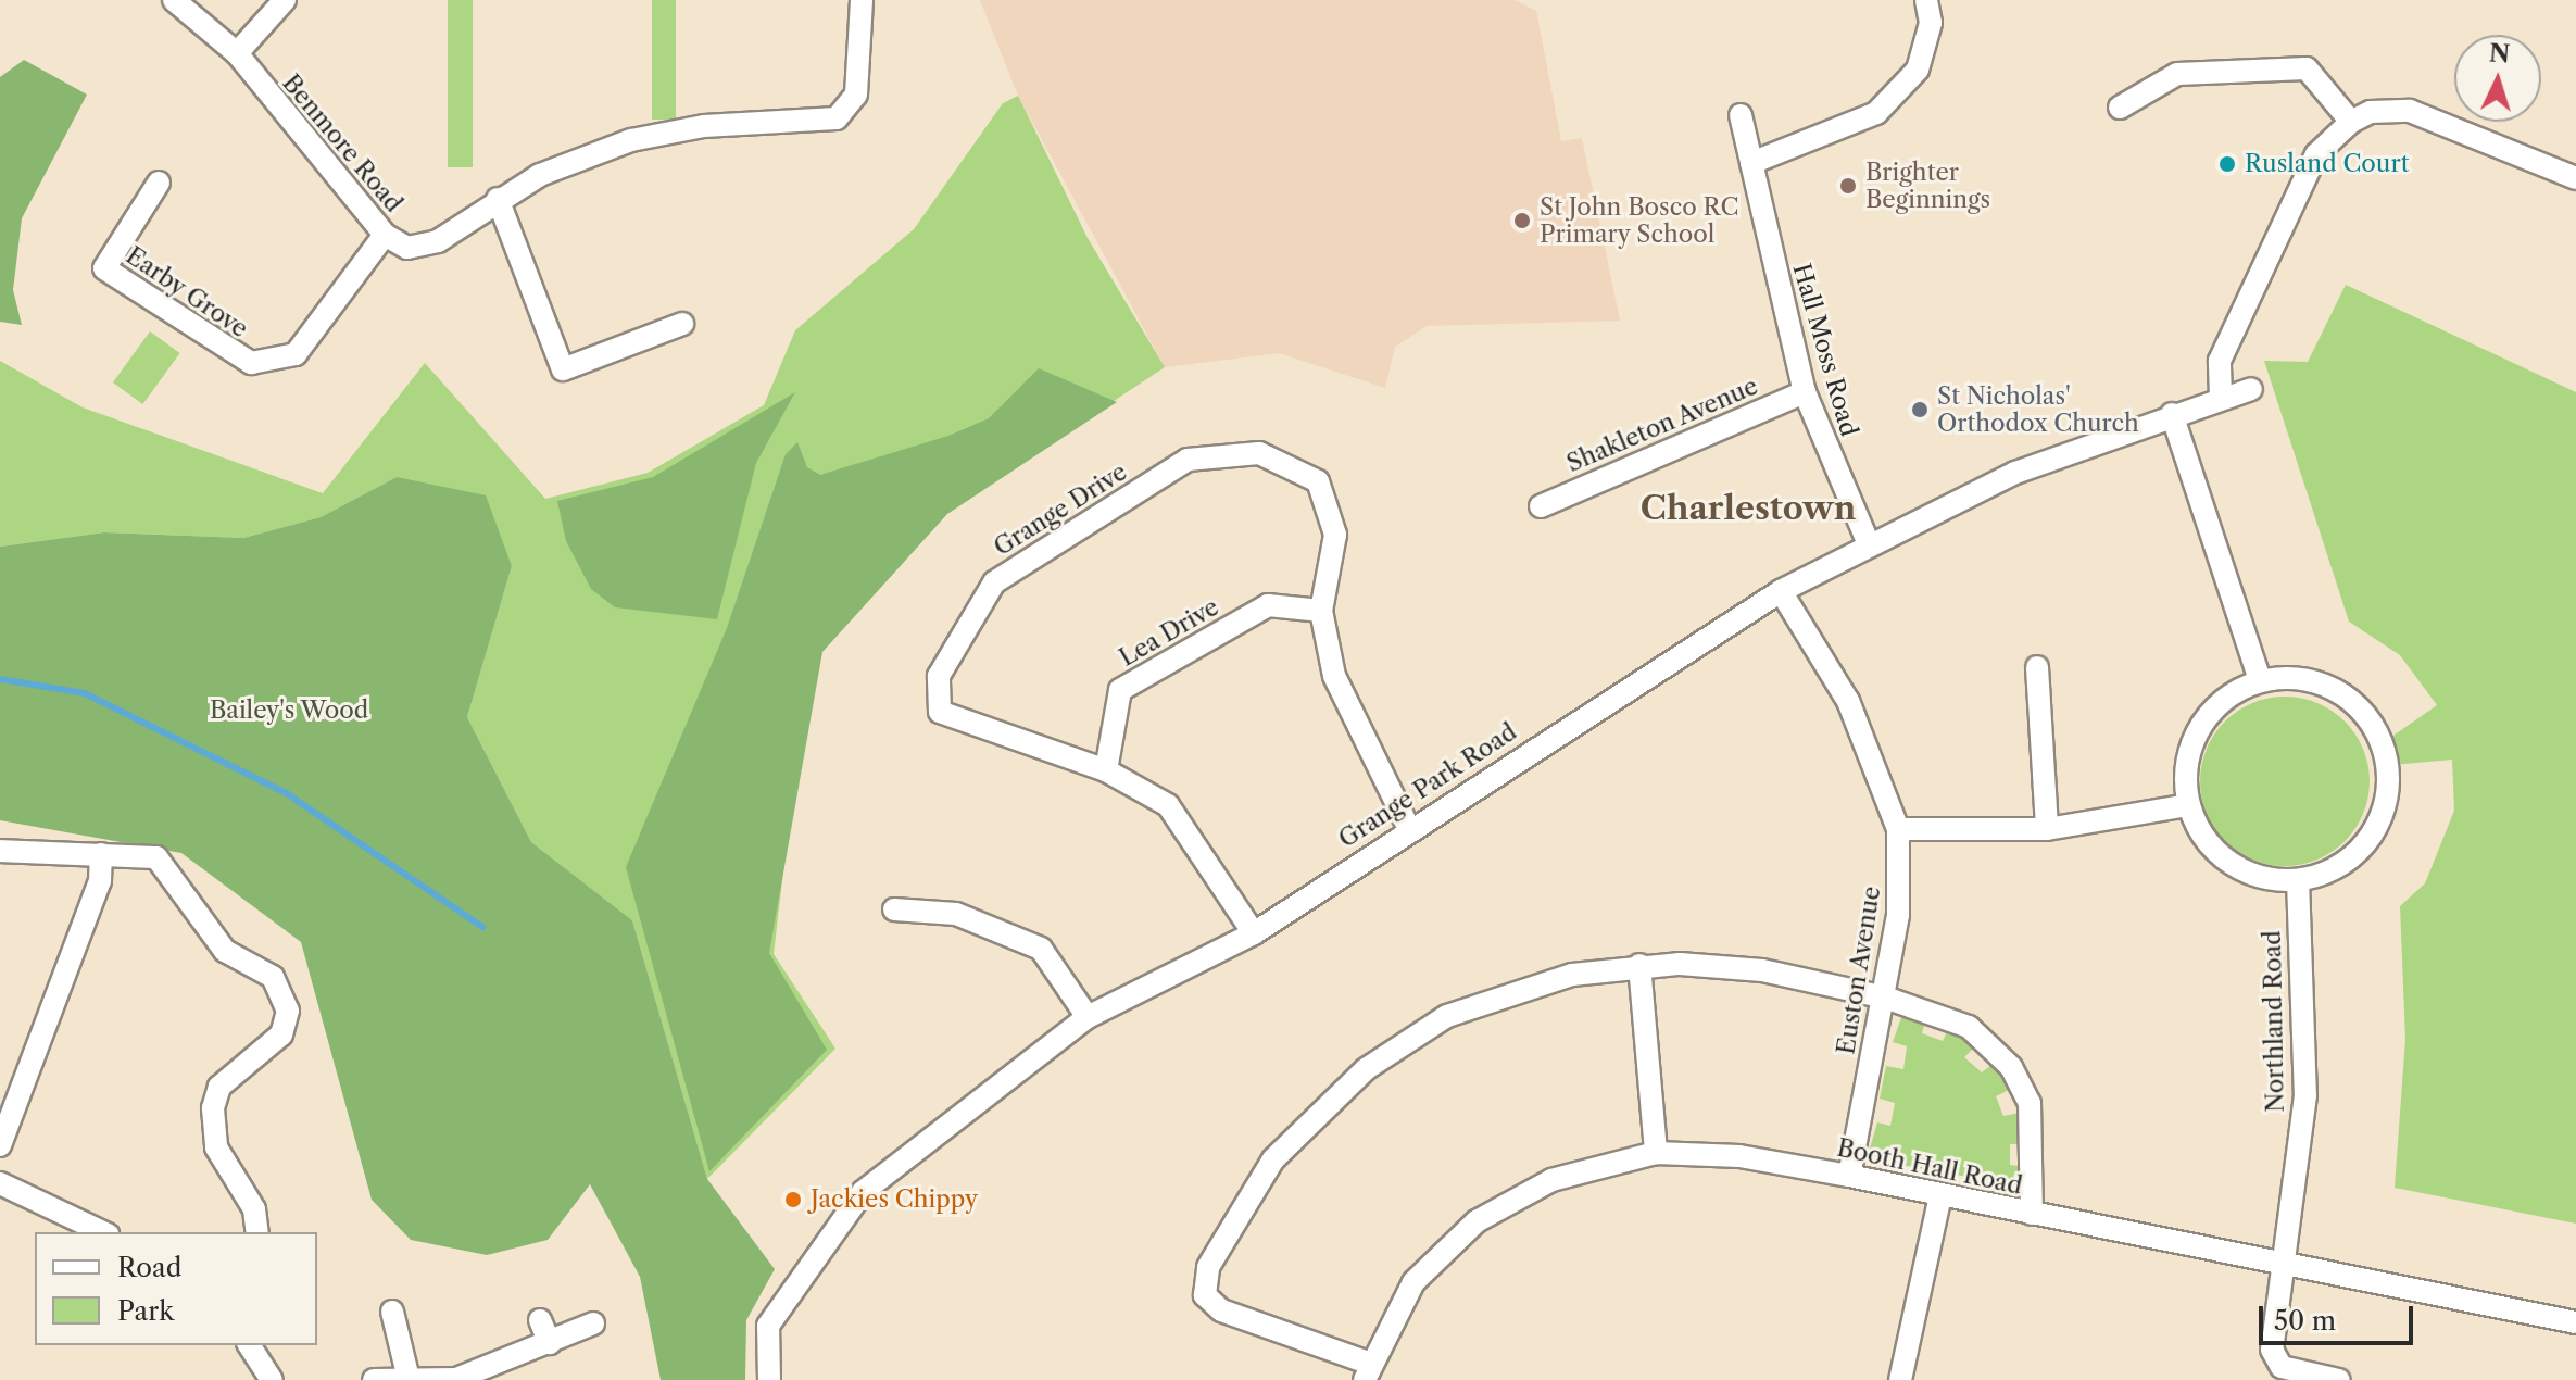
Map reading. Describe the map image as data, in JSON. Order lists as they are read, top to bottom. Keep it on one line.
{"streets":{"street":["Benmore Road","Earby Grove","Hall Moss Road","Shakleton Avenue","Grange Drive","Lea Drive","Grange Park Road","Euston Avenue","Northland Road","Booth Hall Road"]},"crossings":[["Benmore Road","Earby Grove"],["Hall Moss Road","Shakleton Avenue"],["Hall Moss Road","Grange Park Road"],["Grange Drive","Lea Drive"],["Grange Drive","Grange Park Road"],["Grange Park Road","Euston Avenue"],["Euston Avenue","Booth Hall Road"],["Northland Road","Booth Hall Road"]],"districts":["Charlestown"],"parks":["Bailey's Wood"],"places":["Rusland Court","Brighter Beginnings","St John Bosco RC Primary School","St Nicholas' Orthodox Church","Jackies Chippy"],"legend":["Road","Park"],"scale_bar":"50 m","north":"top"}
